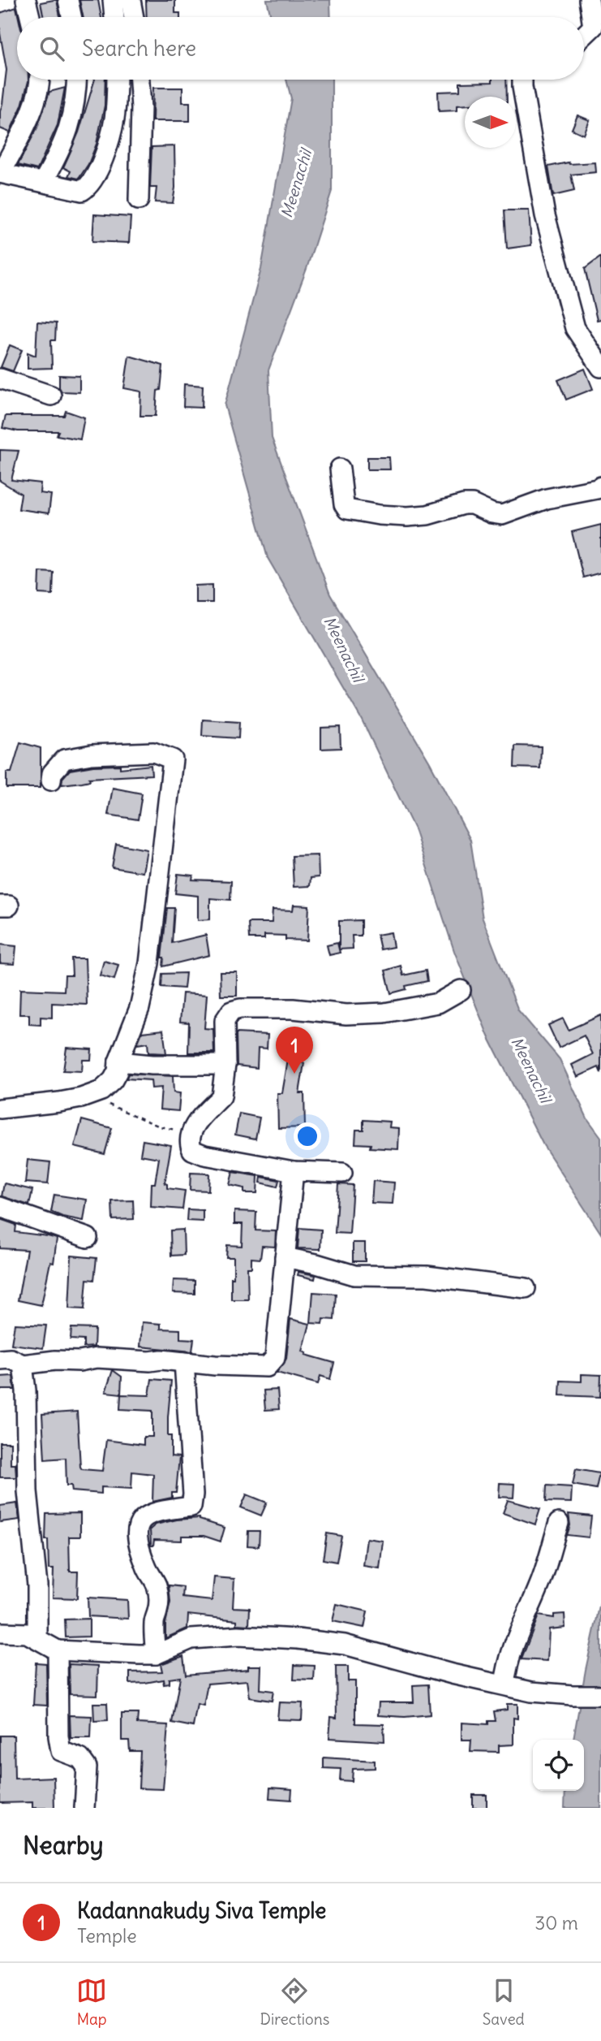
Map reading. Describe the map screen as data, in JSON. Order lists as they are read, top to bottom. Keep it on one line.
{"water":["Meenachil"],"north":"right","page":{"search":"Search here","pins":"1","heading":"Nearby","list":[{"mark":"1","name":"Kadannakudy Siva Temple","note":"Temple","value":"30 m"}],"nav":["Map","Directions","Saved"]}}
